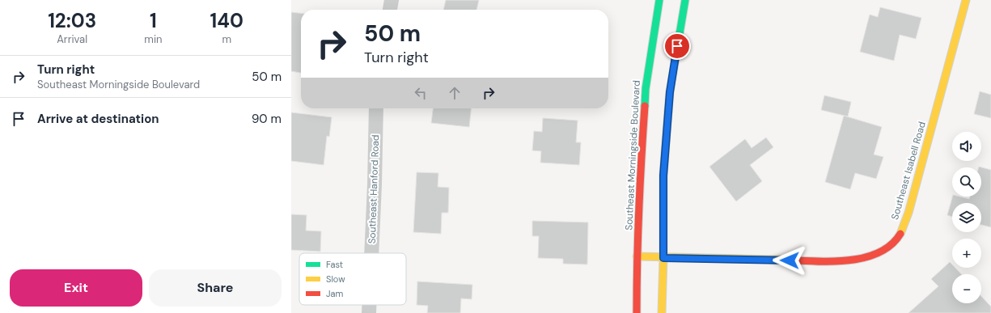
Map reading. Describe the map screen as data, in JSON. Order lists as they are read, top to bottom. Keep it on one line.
{"streets":{"street":["Southeast Morningside Boulevard","Southeast Isabell Road","Southeast Hanford Road"]},"crossings":[["Southeast Morningside Boulevard","Southeast Isabell Road"]],"legend":["Fast","Slow","Jam"],"page":{"eta":["12:03","Arrival","1","min","140","m"],"turn":["50 m","Turn right"],"list":[{"name":"Turn right","note":"Southeast Morningside Boulevard","value":"50 m"},{"name":"Arrive at destination","value":"90 m"}],"map_buttons":["+","−"],"buttons":["Exit","Share"]}}
